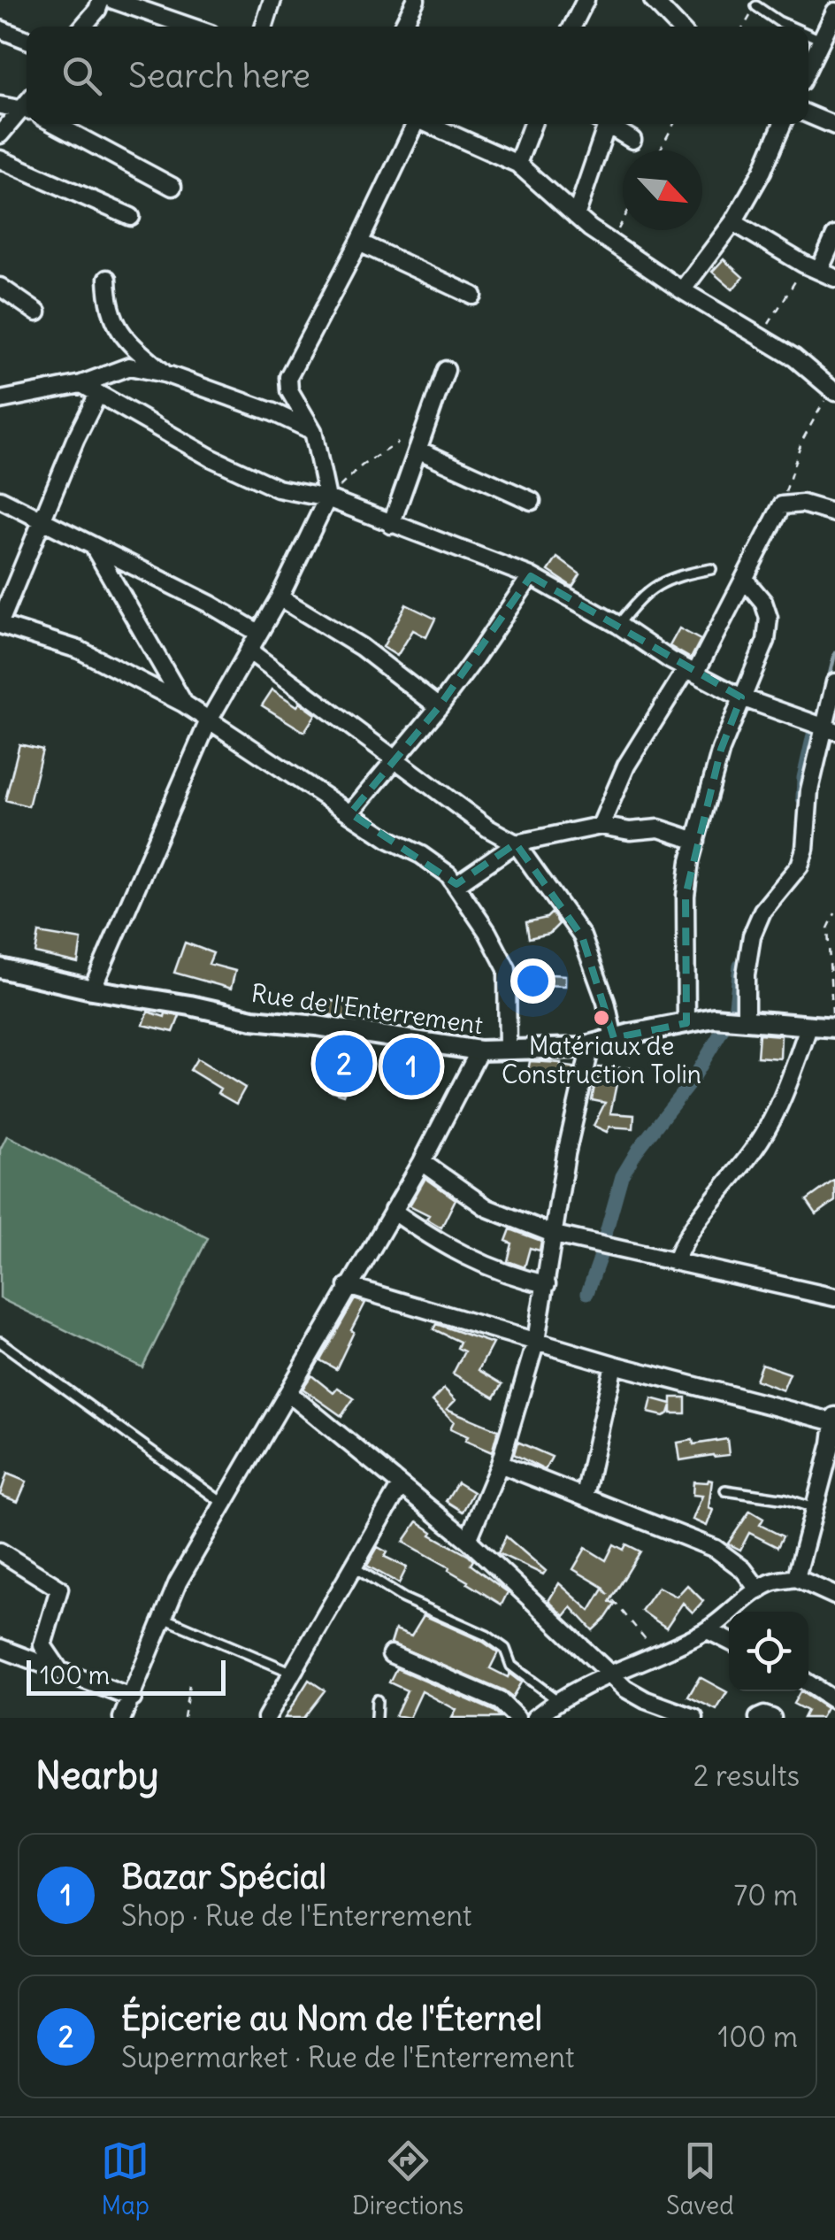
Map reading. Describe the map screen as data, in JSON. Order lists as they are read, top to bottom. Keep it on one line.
{"streets":{"street":["Rue de l'Enterrement"]},"places":["Matériaux de Construction Tolin"],"scale_bar":"100 m","north":"bottom right","page":{"search":"Search here","pins":["2","1"],"scale":"100 m","heading":["Nearby","2 results"],"list":[{"mark":"1","name":"Bazar Spécial","note":"Shop · Rue de l'Enterrement","value":"70 m"},{"mark":"2","name":"Épicerie au Nom de l'Éternel","note":"Supermarket · Rue de l'Enterrement","value":"100 m"}],"nav":["Map","Directions","Saved"]}}
